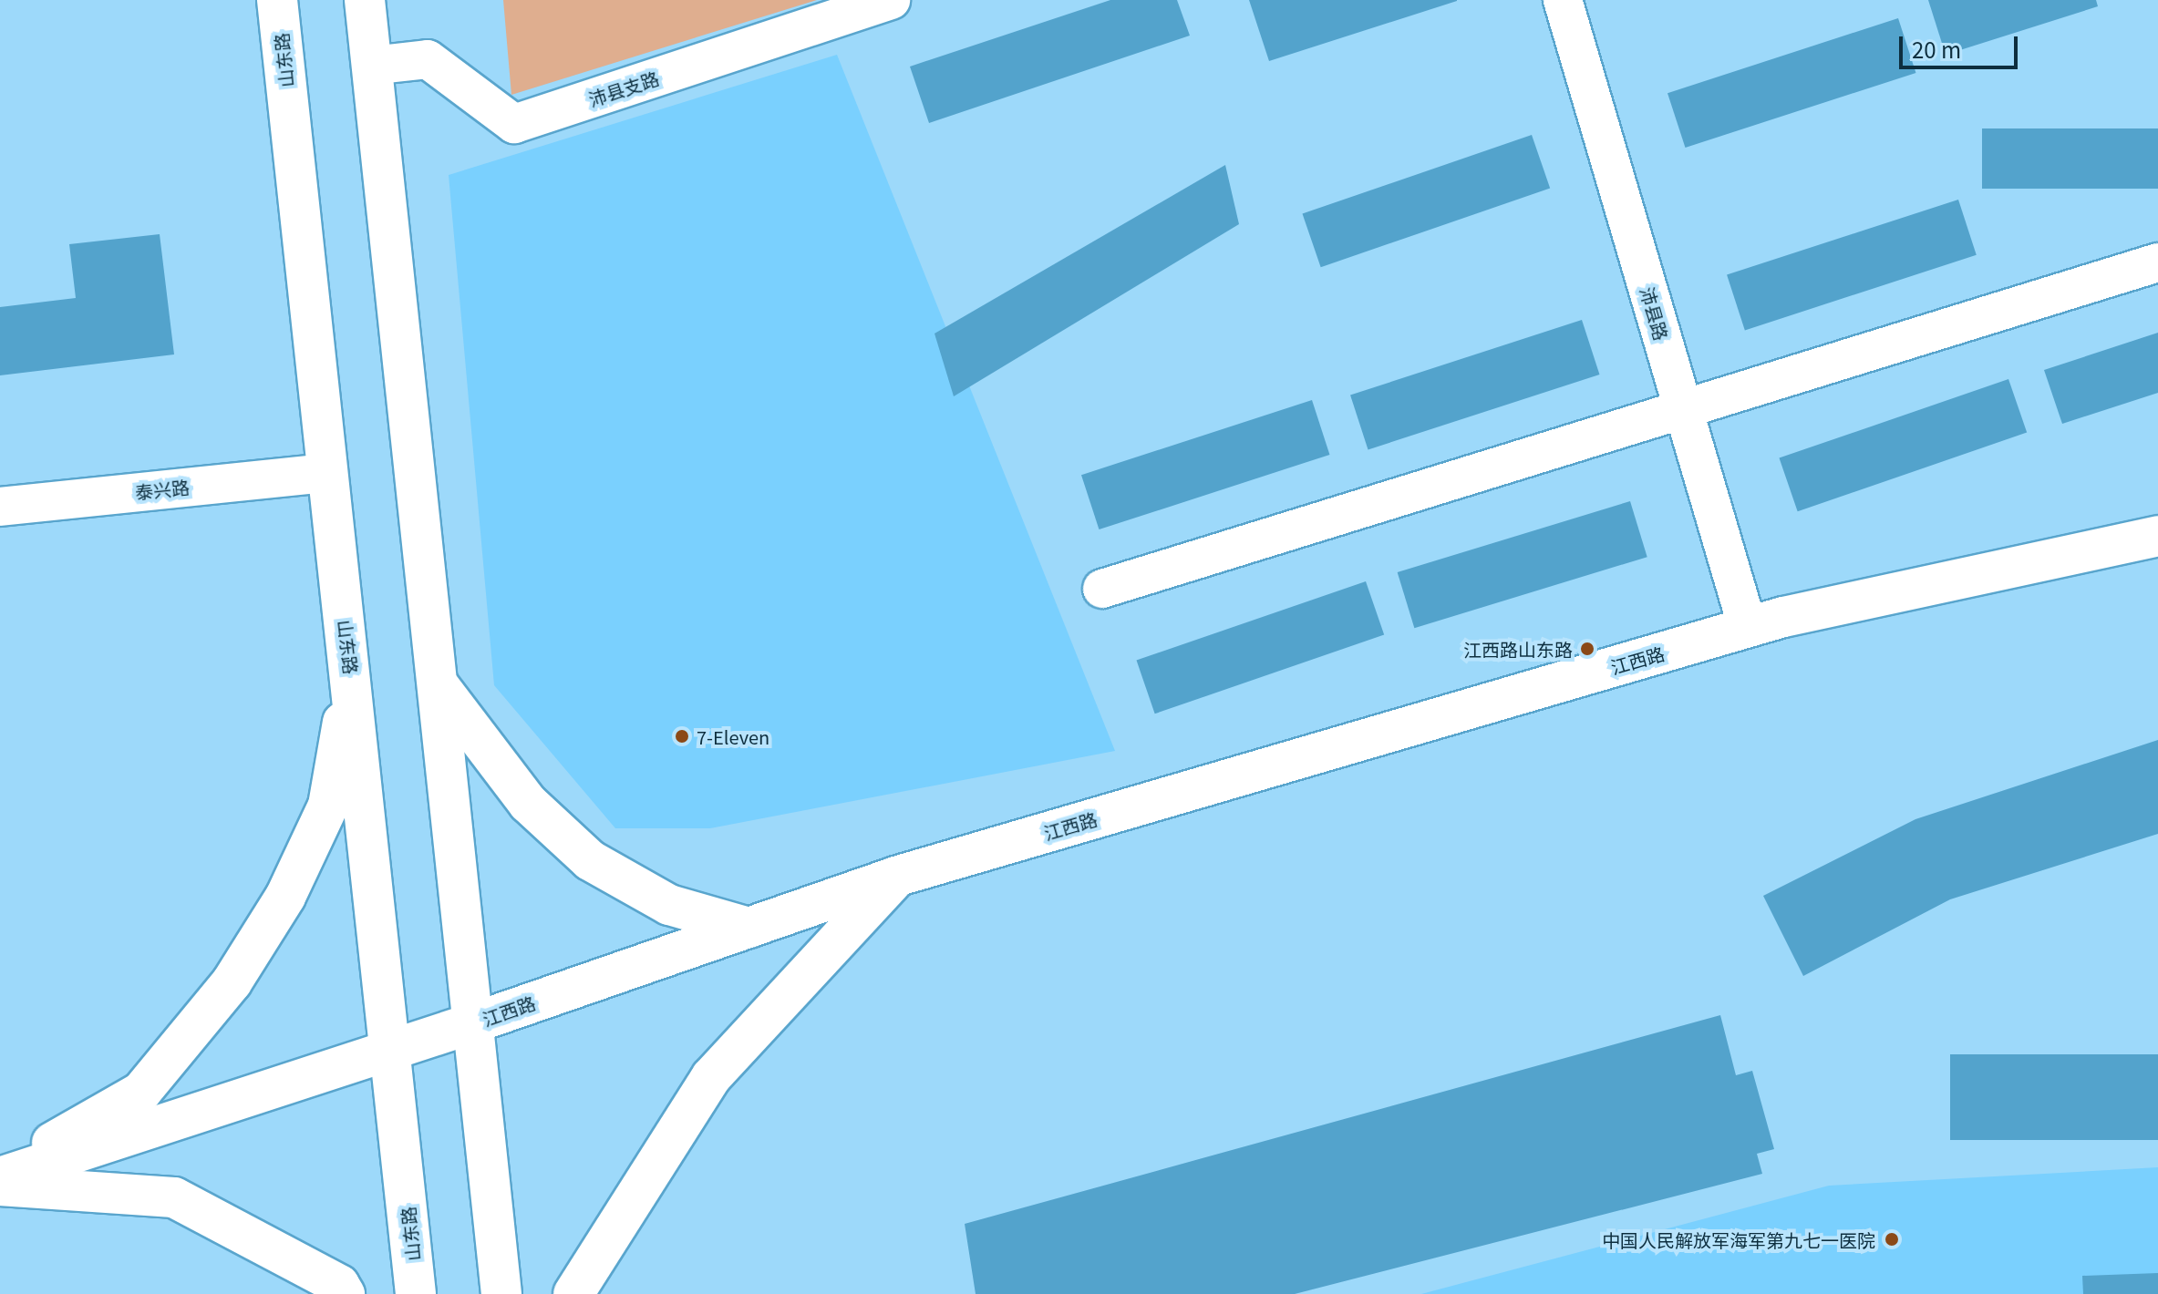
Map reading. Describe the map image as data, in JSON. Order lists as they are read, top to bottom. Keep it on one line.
{"streets":{"main road":["山东路","江西路"],"street":["沛县支路","沛县路","泰兴路"]},"crossings":[["山东路","泰兴路"],["山东路","江西路"],["沛县路","江西路"]],"places":["江西路山东路","7-Eleven","中国人民解放军海军第九七一医院"],"scale_bar":"20 m"}
